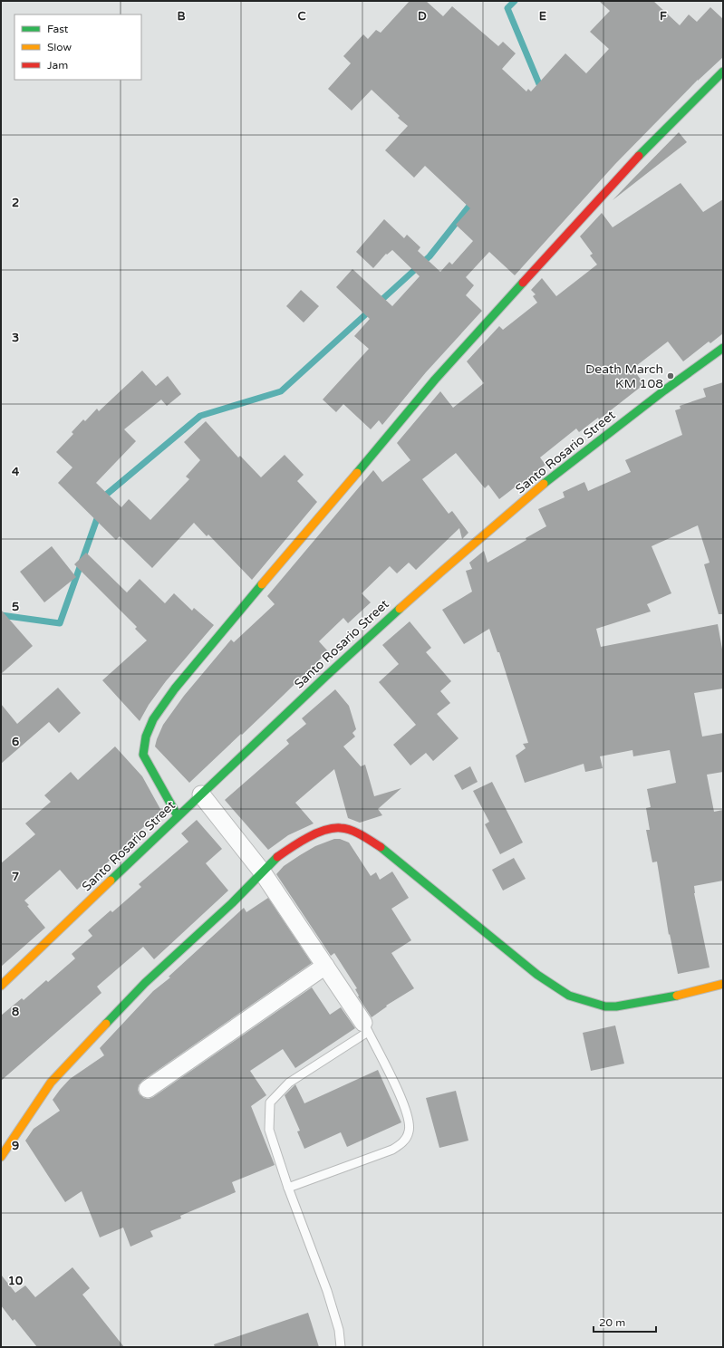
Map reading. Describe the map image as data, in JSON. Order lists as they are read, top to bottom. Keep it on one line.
{"streets":{"street":["Santo Rosario Street"]},"places":["Death March KM 108"],"legend":["Fast","Slow","Jam"],"scale_bar":"20 m","grid":{"columns":["B","C","D","E","F"],"rows":["2","3","4","5","6","7","8","9","10"]}}
